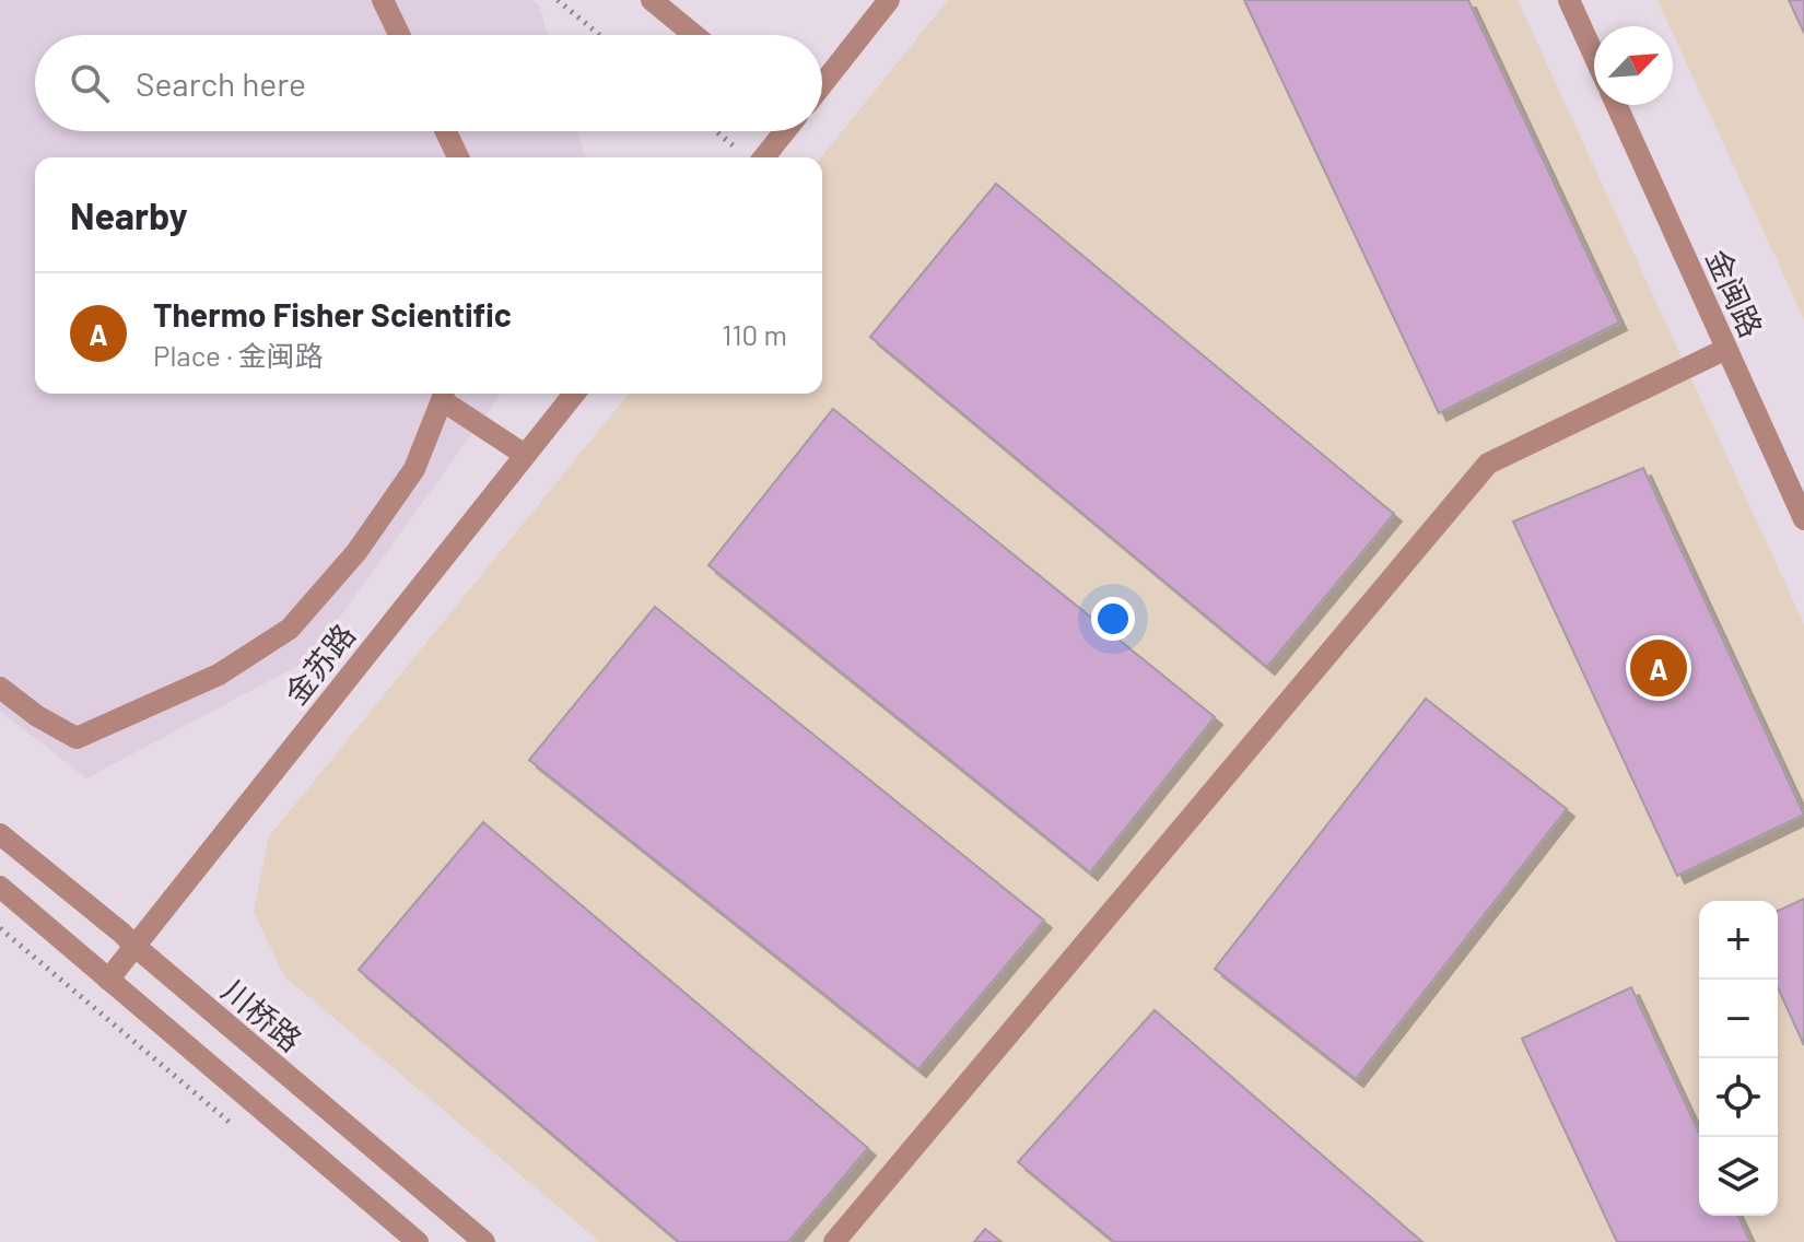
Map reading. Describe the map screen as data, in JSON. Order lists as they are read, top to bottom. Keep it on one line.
{"streets":{"street":["金闽路","金苏路","川桥路"]},"crossings":[["金苏路","川桥路"]],"north":"top right","page":{"search":"Search here","heading":"Nearby","list":[{"mark":"A","name":"Thermo Fisher Scientific","note":"Place · 金闽路","value":"110 m"}],"pins":"A","map_buttons":["+","−"]}}
